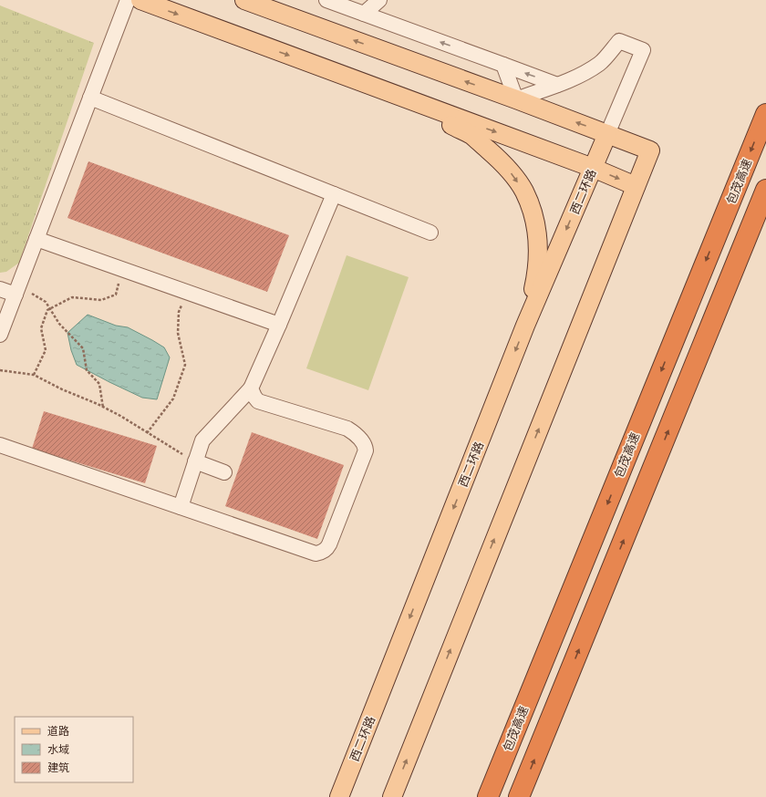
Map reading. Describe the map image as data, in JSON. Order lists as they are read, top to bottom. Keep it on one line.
{"streets":{"highway":["包茂高速"],"main road":["西二环路"]},"legend":["道路","水域","建筑"]}
